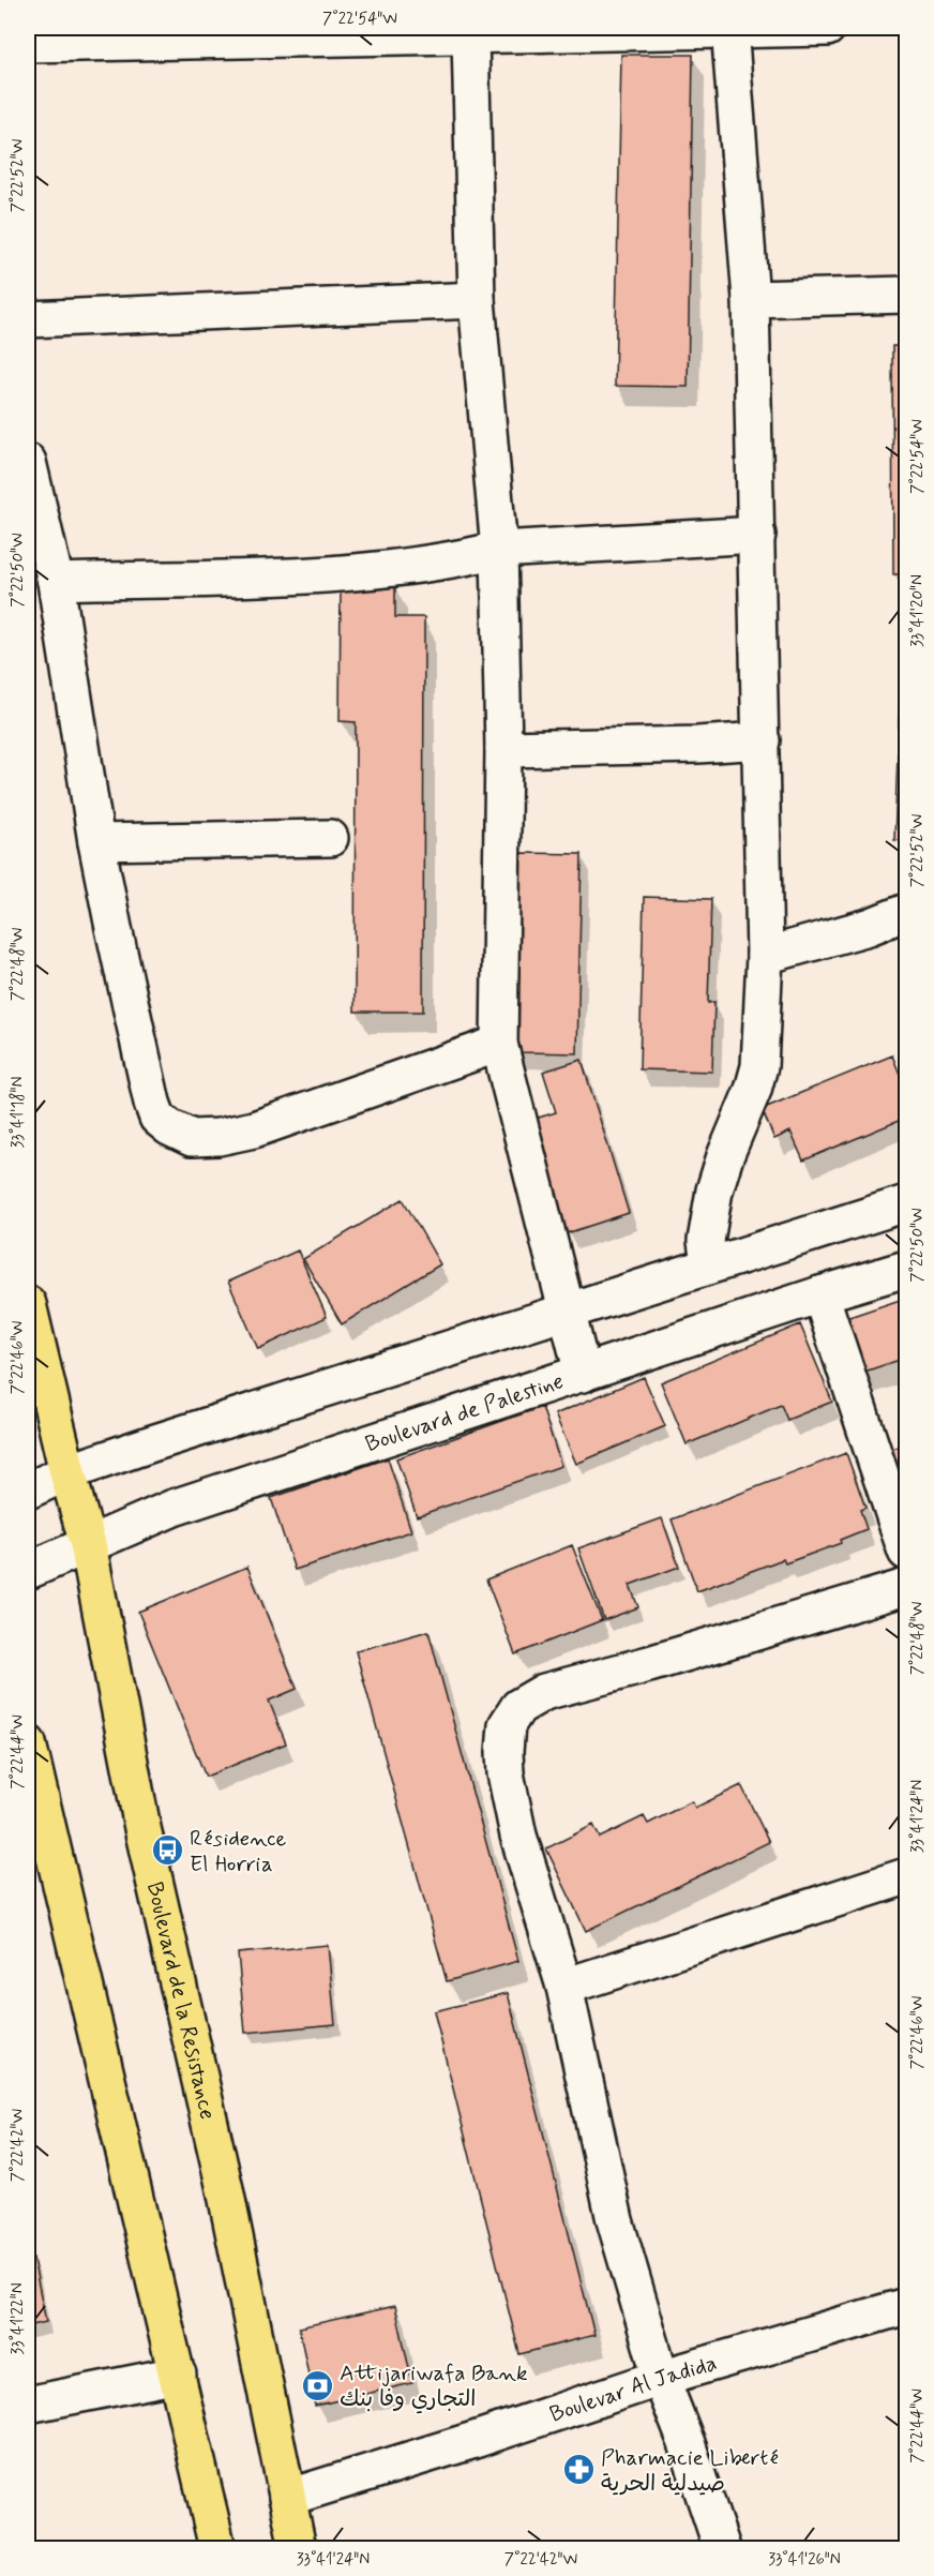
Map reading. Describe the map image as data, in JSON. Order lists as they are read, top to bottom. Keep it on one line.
{"streets":{"main road":["Boulevard de la Resistance"],"street":["Boulevard de Palestine","Boulevar Al Jadida"]},"crossings":[["Boulevard de Palestine","Boulevard de la Resistance"],["Boulevard de la Resistance","Boulevar Al Jadida"]],"places":{"bus stop":["Résidence El Horria"],"bank":["Attijariwafa Bank التجاري وفا بنك"],"pharmacy":["Pharmacie Liberté صيدلية الحرية"]},"coordinates":["7°22'54\"W","7°22'52\"W","7°22'50\"W","33°41'20\"N","7°22'48\"W","33°41'18\"N","7°22'46\"W","7°22'44\"W","33°41'24\"N","7°22'42\"W","33°41'22\"N","33°41'26\"N"]}
